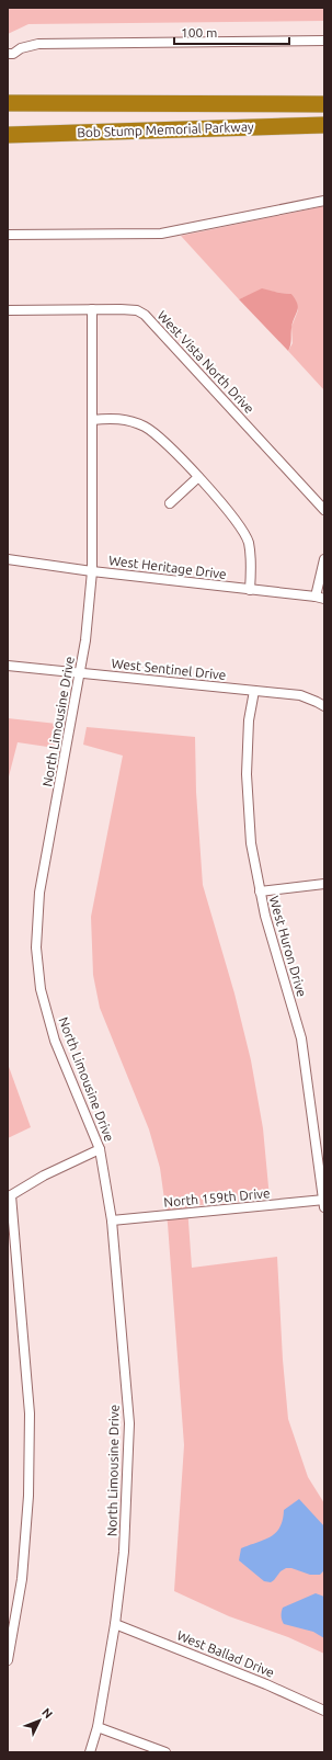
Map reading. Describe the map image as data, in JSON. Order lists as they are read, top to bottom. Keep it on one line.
{"streets":{"highway":["Bob Stump Memorial Parkway"],"street":["West Vista North Drive","West Heritage Drive","West Sentinel Drive","North Limousine Drive","West Huron Drive","North 159th Drive","West Ballad Drive"]},"crossings":[["West Vista North Drive","North Limousine Drive"],["West Heritage Drive","North Limousine Drive"],["West Sentinel Drive","North Limousine Drive"],["West Sentinel Drive","West Huron Drive"],["North Limousine Drive","North 159th Drive"],["North Limousine Drive","West Ballad Drive"],["West Huron Drive","North 159th Drive"]],"scale_bar":"100 m","north":"top right"}
